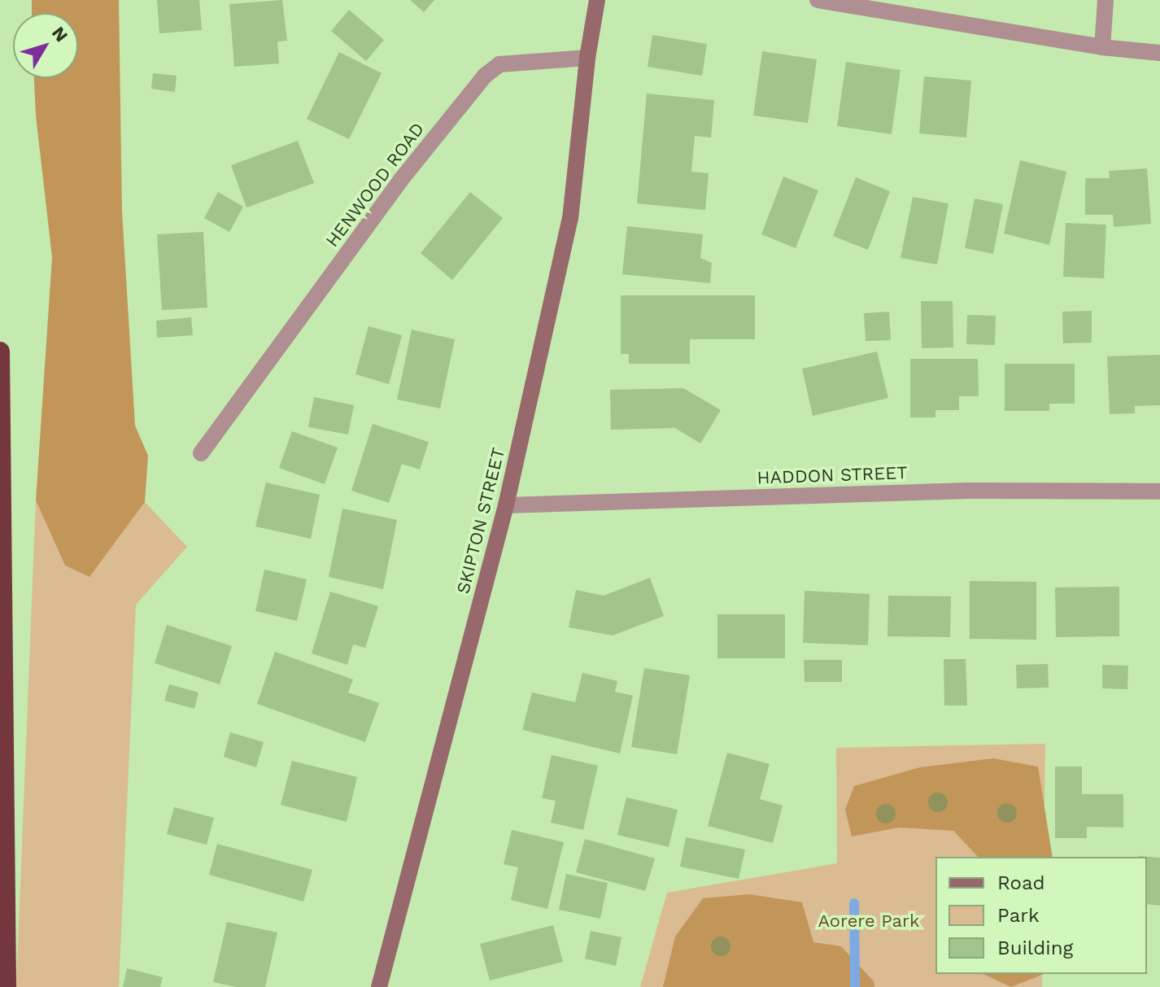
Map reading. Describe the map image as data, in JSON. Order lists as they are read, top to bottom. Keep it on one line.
{"streets":{"main road":["SKIPTON STREET"],"street":["HENWOOD ROAD","HADDON STREET"]},"crossings":[["HENWOOD ROAD","SKIPTON STREET"],["HADDON STREET","SKIPTON STREET"]],"parks":["Aorere Park"],"legend":["Road","Park","Building"],"north":"top right"}
